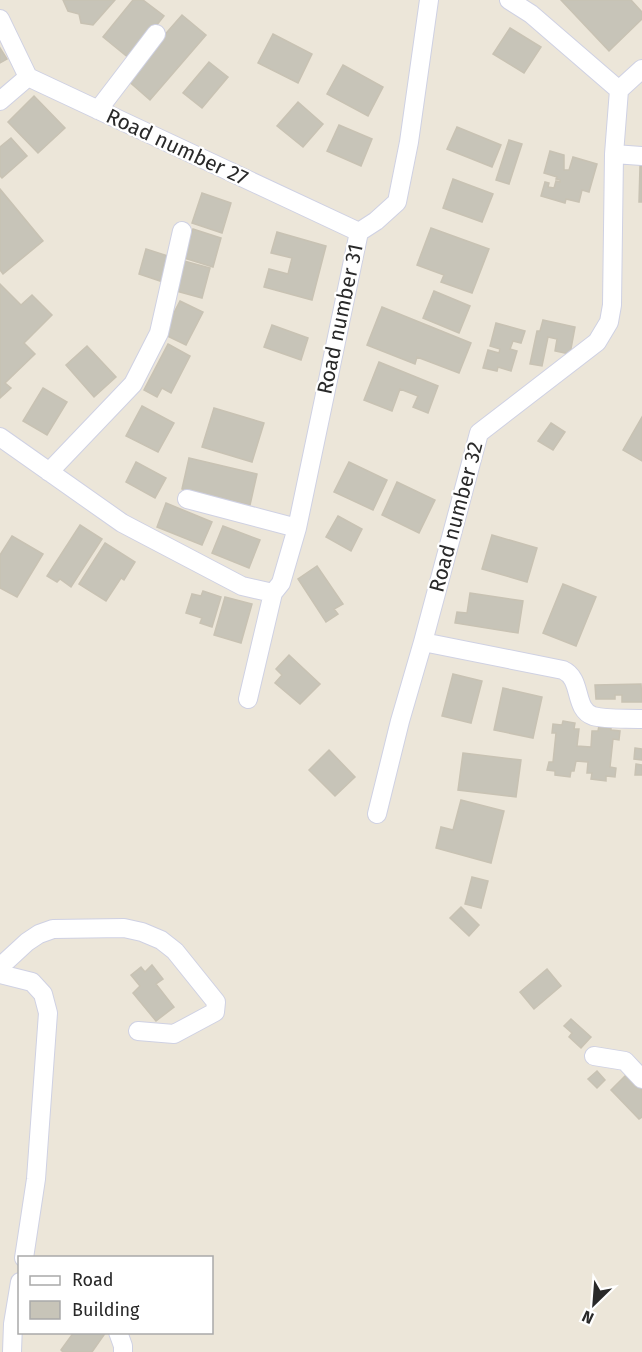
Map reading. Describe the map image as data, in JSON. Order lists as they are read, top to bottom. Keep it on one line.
{"streets":{"street":["Road number 27","Road number 31","Road number 32"]},"crossings":[["Road number 27","Road number 31"]],"legend":["Road","Building"],"north":"bottom left"}
